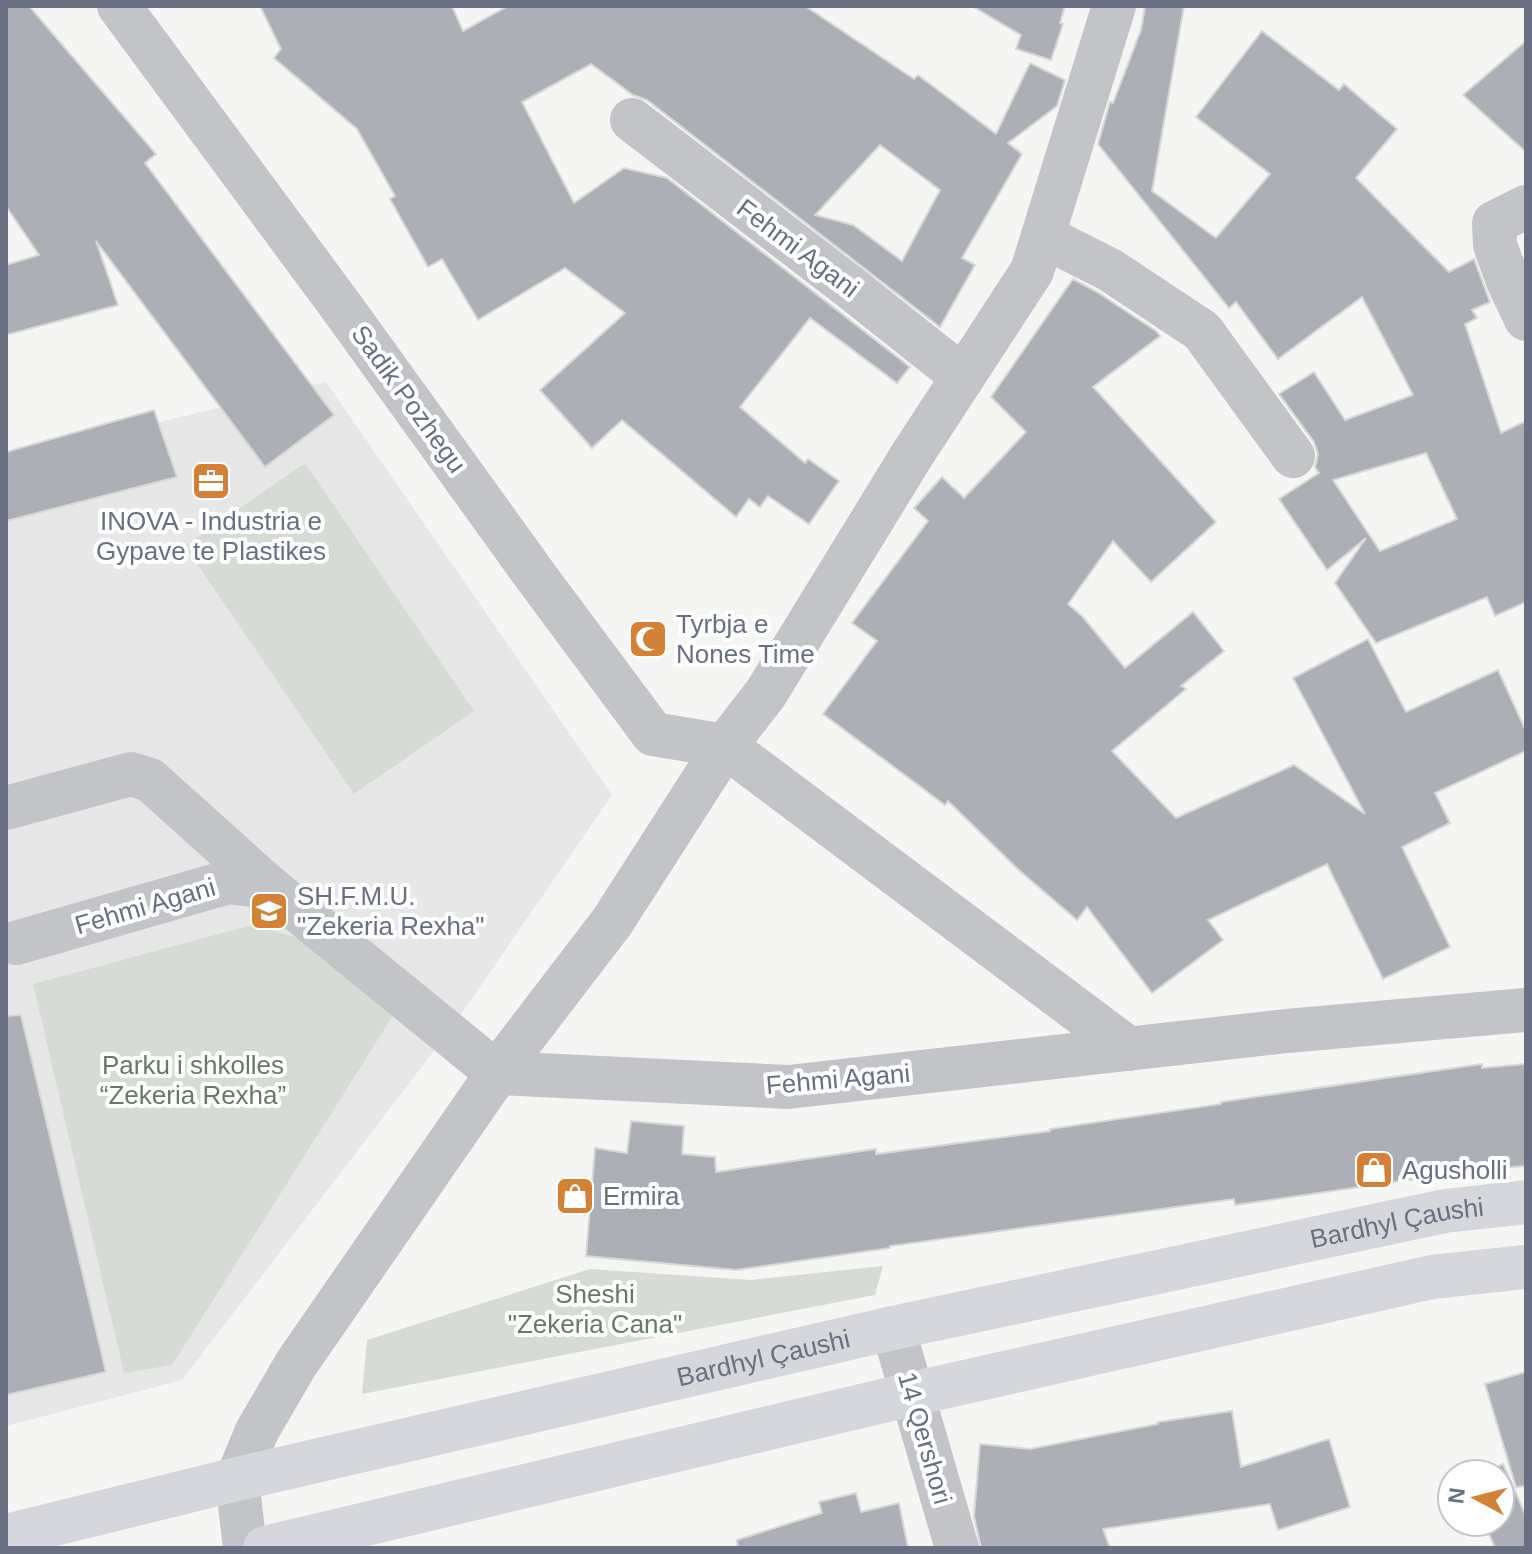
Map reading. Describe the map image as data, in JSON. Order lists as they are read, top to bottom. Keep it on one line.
{"streets":{"main road":["Bardhyl Çaushi"],"street":["Fehmi Agani","Sadik Pozhegu","14 Qershori"]},"crossings":[["Bardhyl Çaushi","14 Qershori"]],"parks":["Parku i shkolles “Zekeria Rexha”","Sheshi \"Zekeria Cana\""],"places":{"office":["INOVA - Industria e Gypave te Plastikes"],"mosque":["Tyrbja e Nones Time"],"school or university":["SH.F.M.U. \"Zekeria Rexha\""],"shop":["Agusholli","Ermira"]},"north":"left"}
